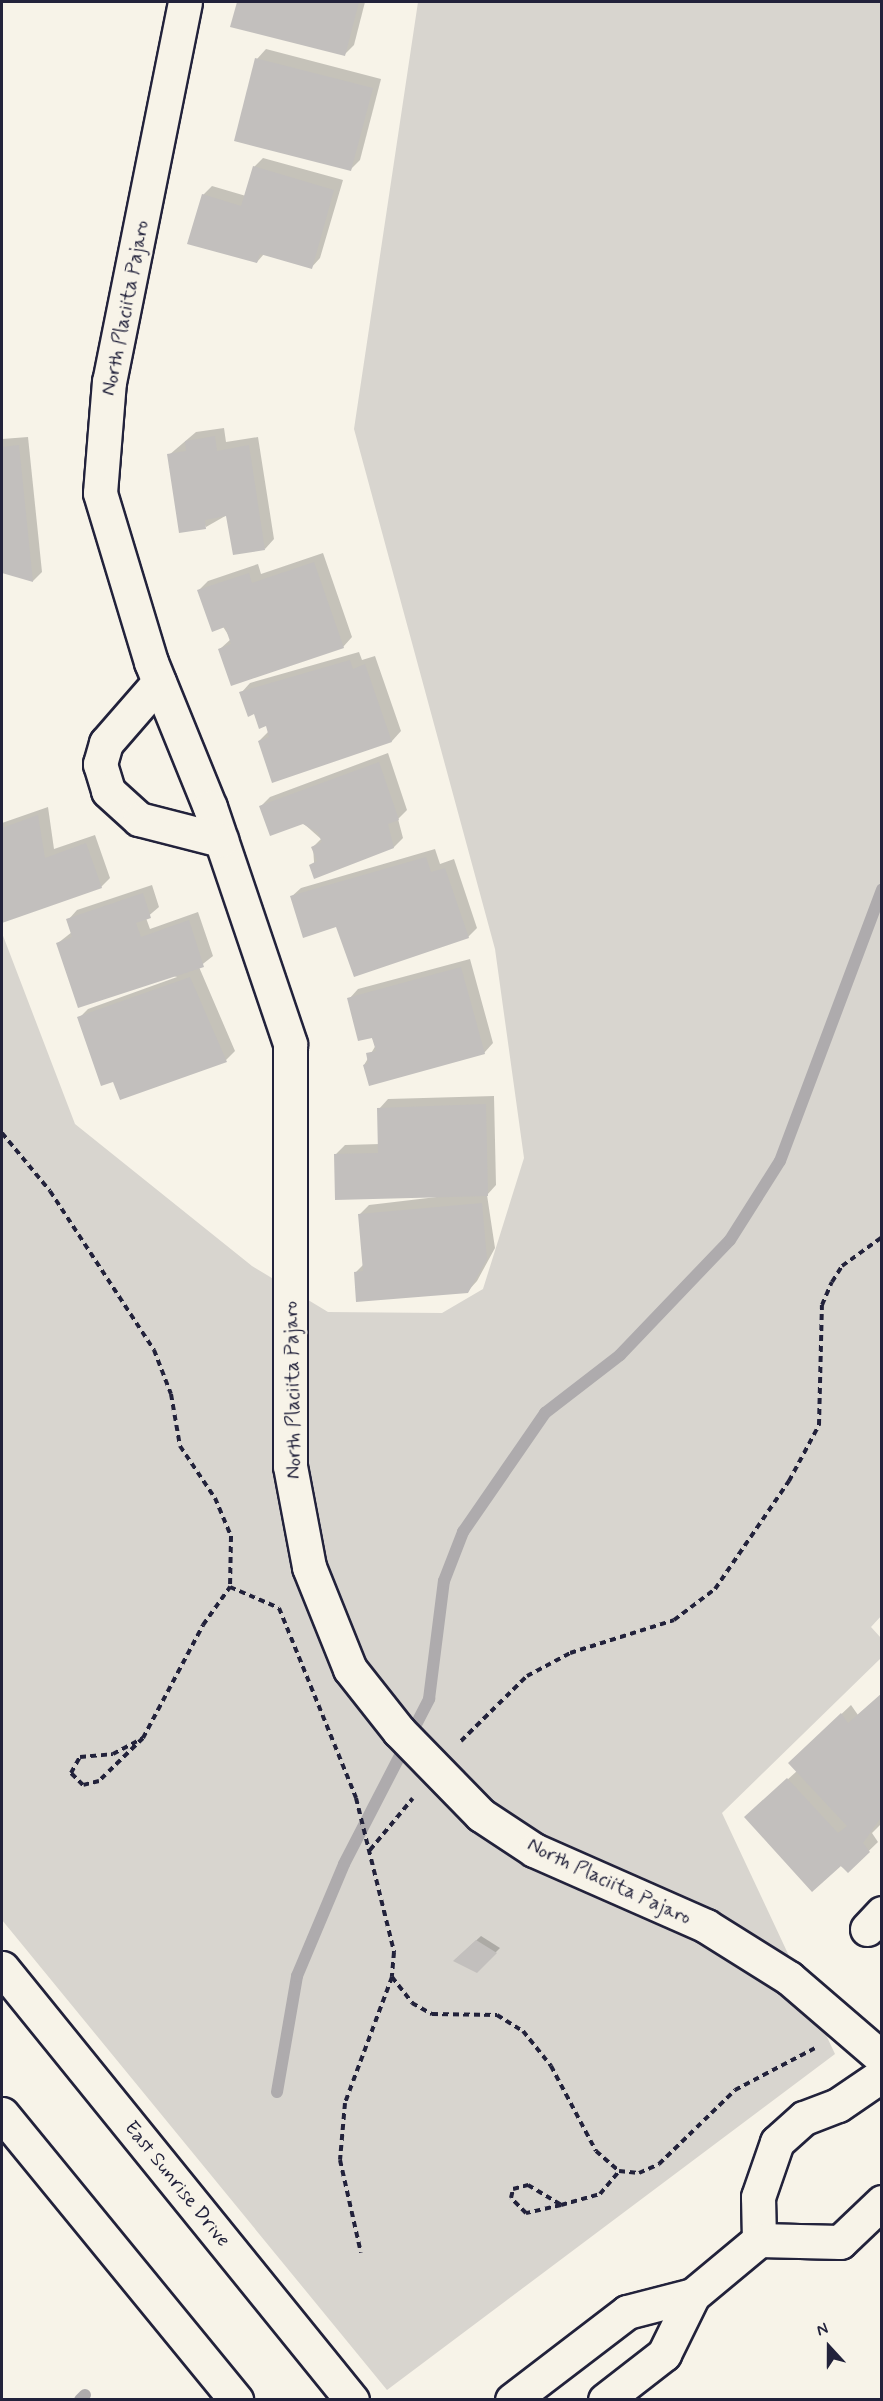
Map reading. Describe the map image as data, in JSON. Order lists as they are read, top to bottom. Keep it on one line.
{"streets":{"street":["North Placiita Pajaro","East Sunrise Drive"]},"north":"top"}
